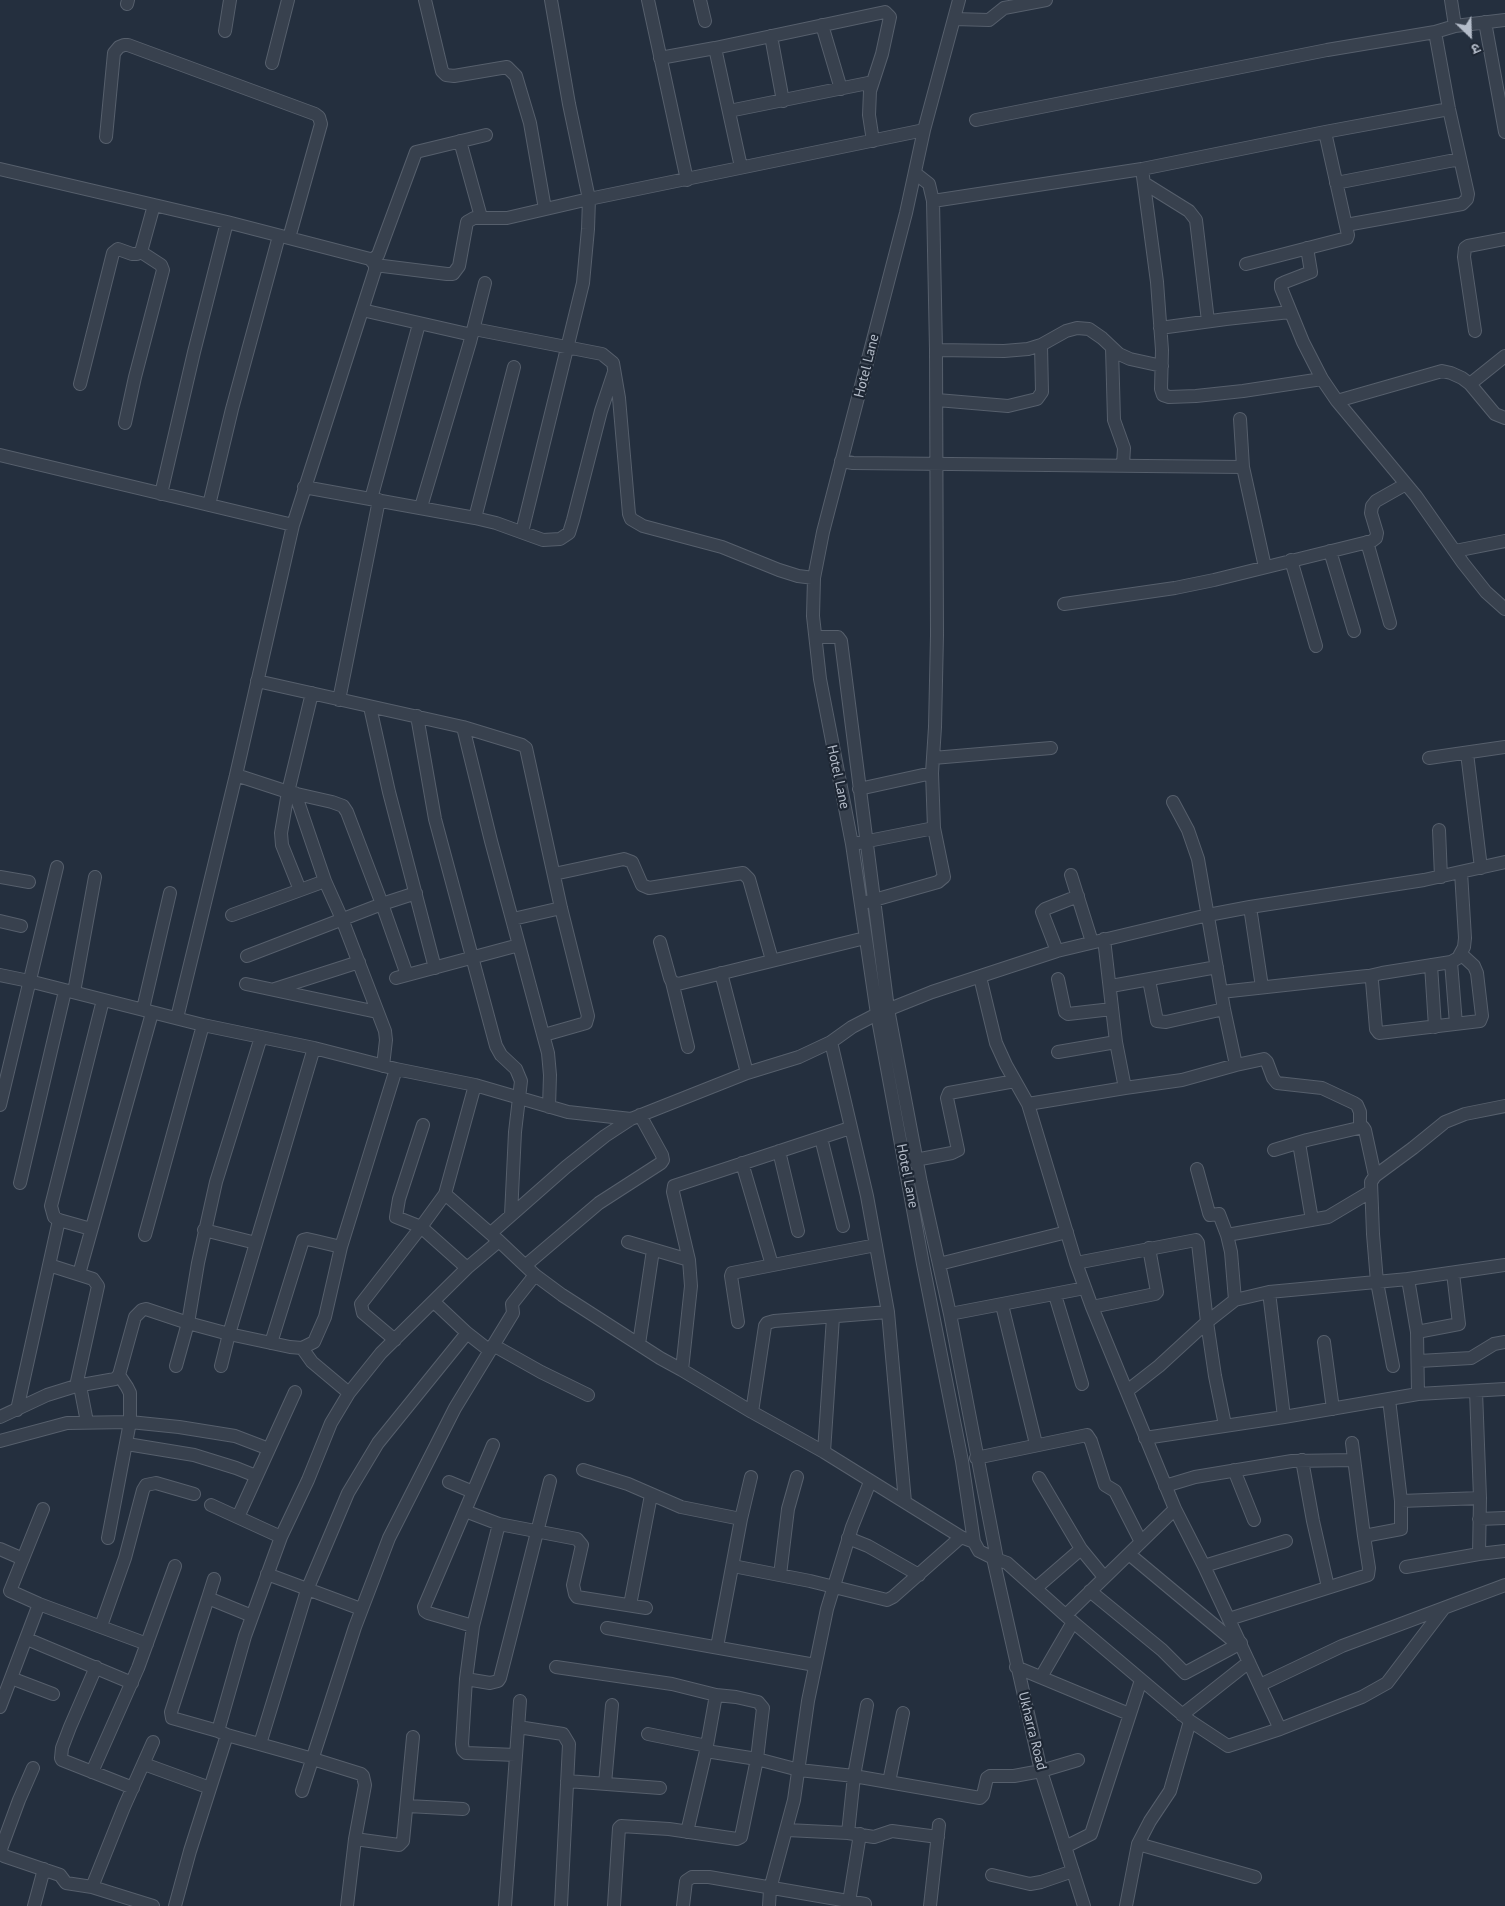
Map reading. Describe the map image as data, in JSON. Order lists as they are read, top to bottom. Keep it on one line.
{"streets":{"street":["Hotel Lane","Ukharra Road"]},"crossings":[["Hotel Lane","Ukharra Road"]],"north":"bottom right"}
